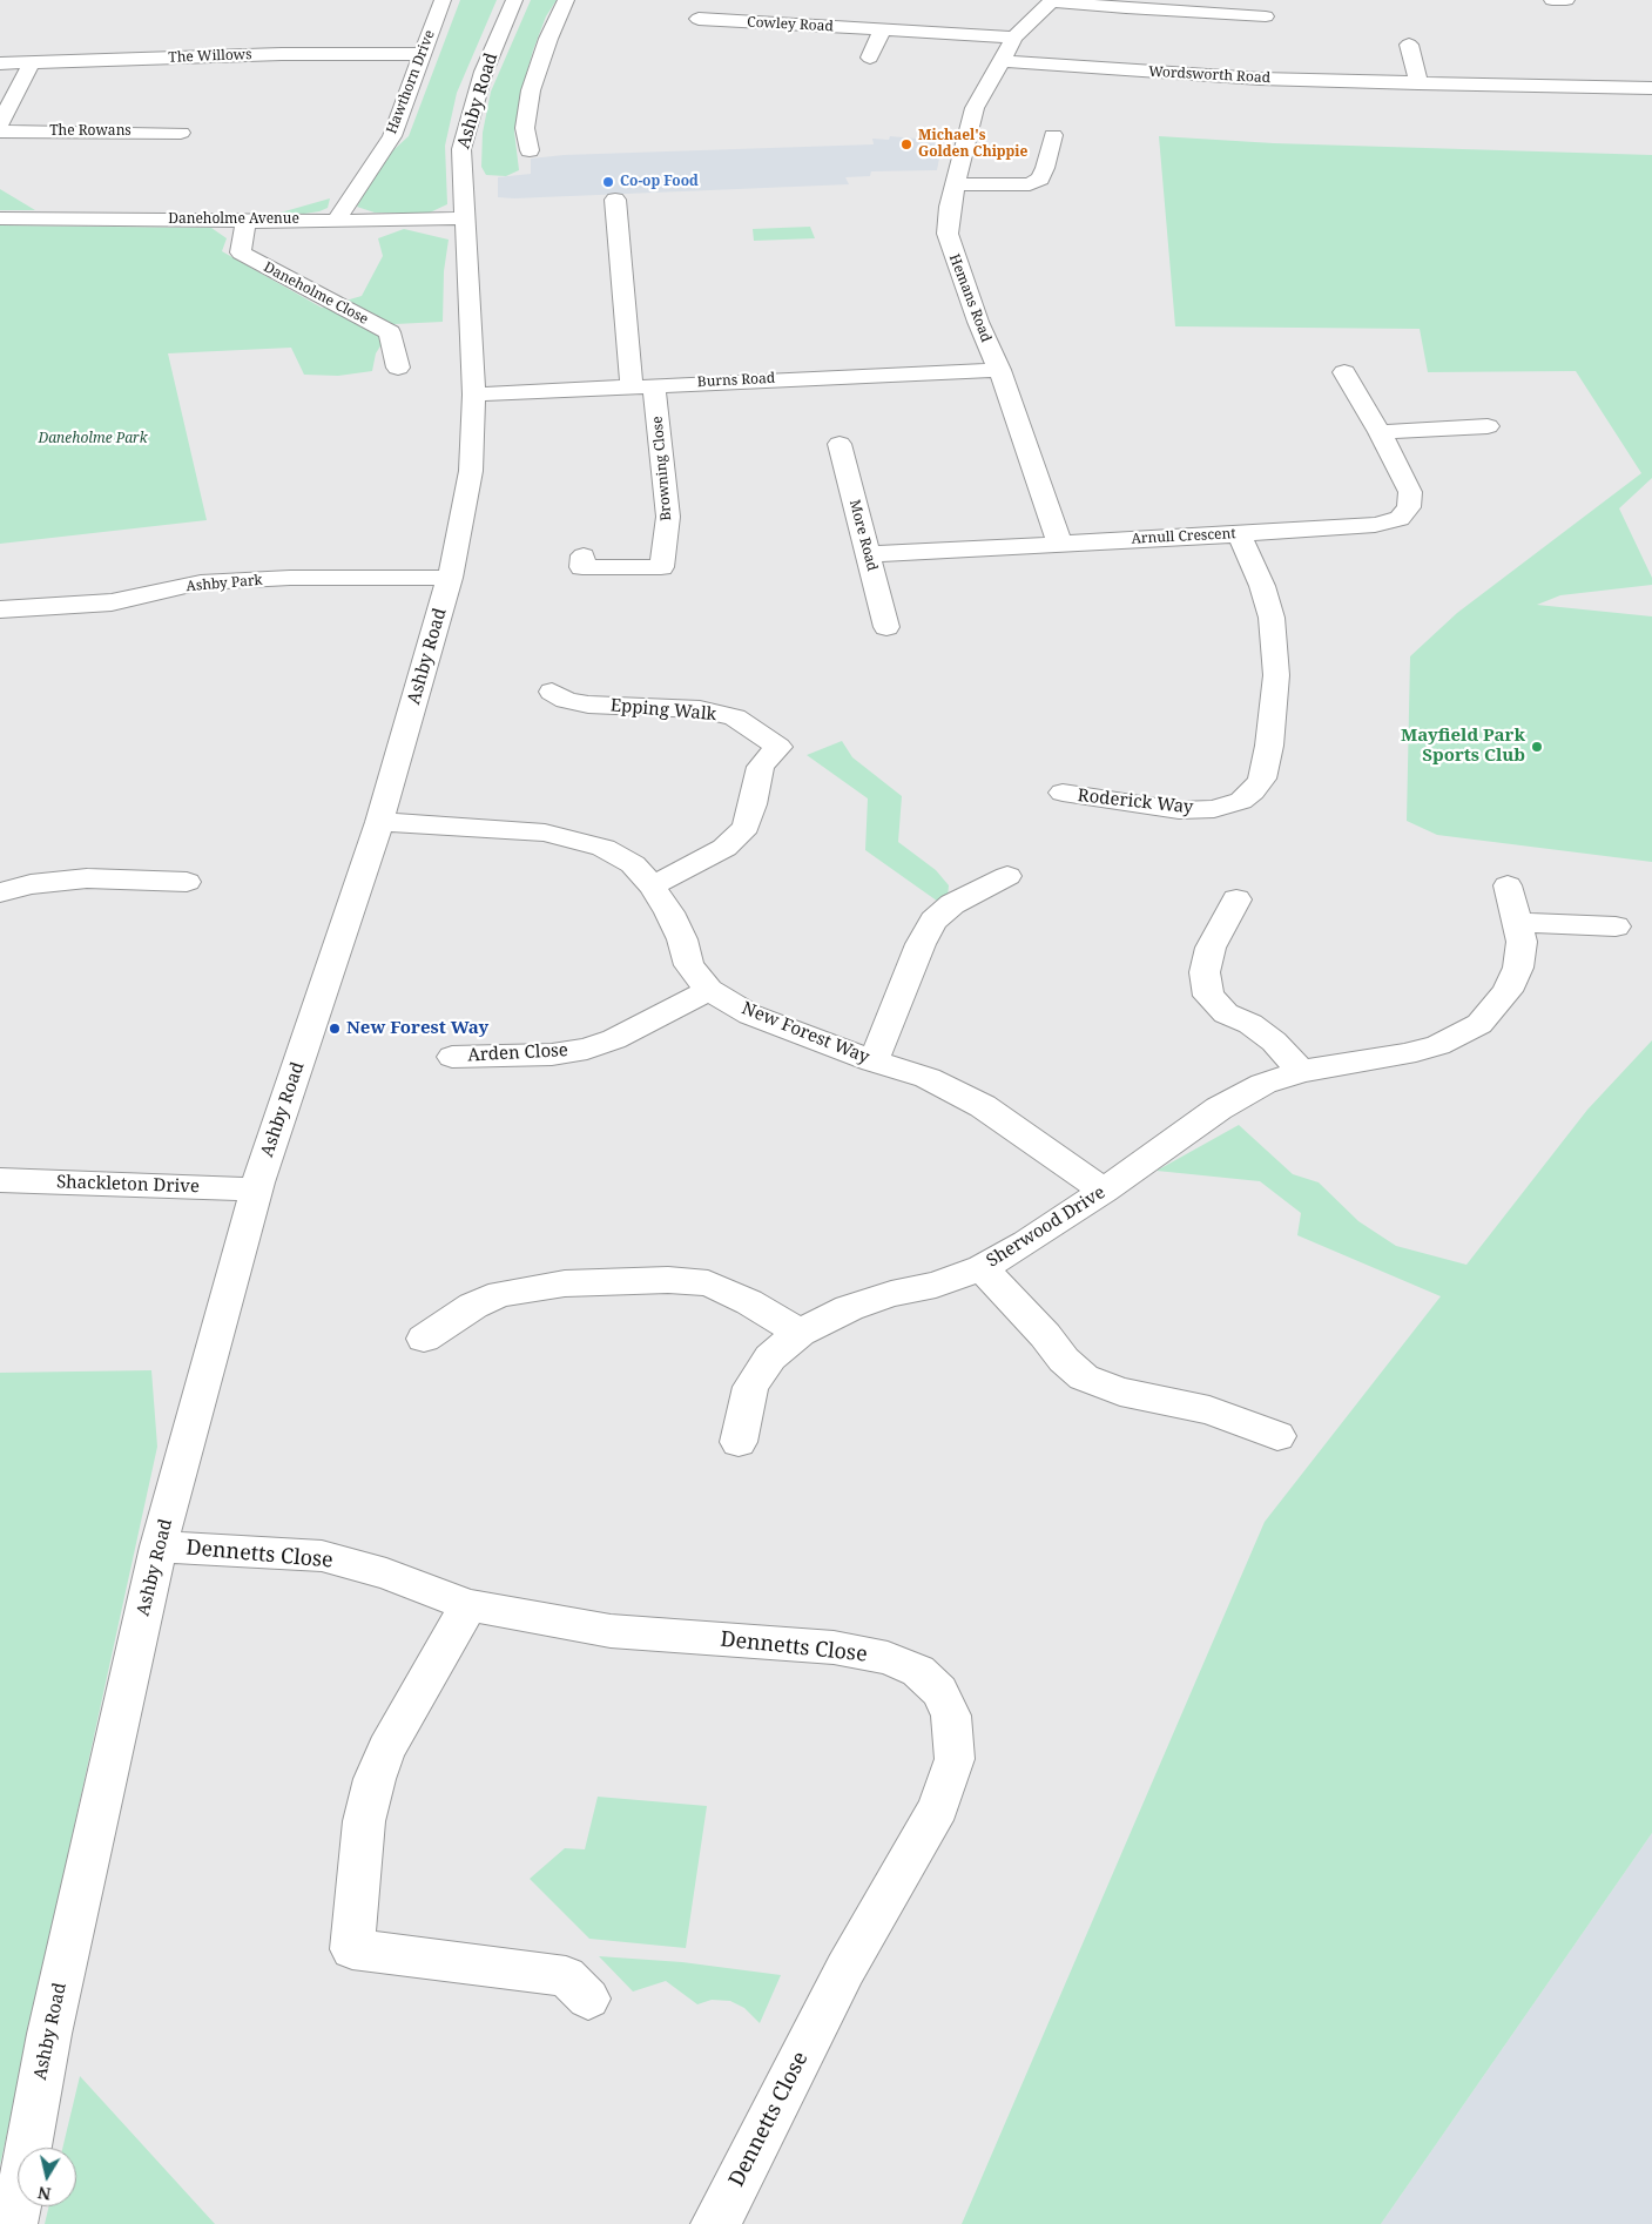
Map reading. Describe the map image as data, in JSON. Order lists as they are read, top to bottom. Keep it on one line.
{"streets":{"street":["Cowley Road","The Willows","Wordsworth Road","Hawthorn Drive","Ashby Road","The Rowans","Daneholme Avenue","Daneholme Close","Hemans Road","Burns Road","Browning Close","More Road","Arnull Crescent","Ashby Park","Epping Walk","Roderick Way","New Forest Way","Arden Close","Shackleton Drive","Sherwood Drive","Dennetts Close"]},"crossings":[["Cowley Road","Hemans Road"],["The Willows","Hawthorn Drive"],["Wordsworth Road","Hemans Road"],["Hawthorn Drive","Daneholme Avenue"],["Ashby Road","Daneholme Avenue"],["Ashby Road","Burns Road"],["Ashby Road","Ashby Park"],["Ashby Road","New Forest Way"],["Ashby Road","Shackleton Drive"],["Ashby Road","Dennetts Close"],["Daneholme Avenue","Daneholme Close"],["Hemans Road","Burns Road"],["Hemans Road","Arnull Crescent"],["Burns Road","Browning Close"],["More Road","Arnull Crescent"],["Arnull Crescent","Roderick Way"],["Epping Walk","New Forest Way"],["New Forest Way","Arden Close"],["New Forest Way","Sherwood Drive"]],"parks":["Daneholme Park"],"places":["Michael's Golden Chippie","Co-op Food","Mayfield Park Sports Club","New Forest Way"],"north":"bottom"}
